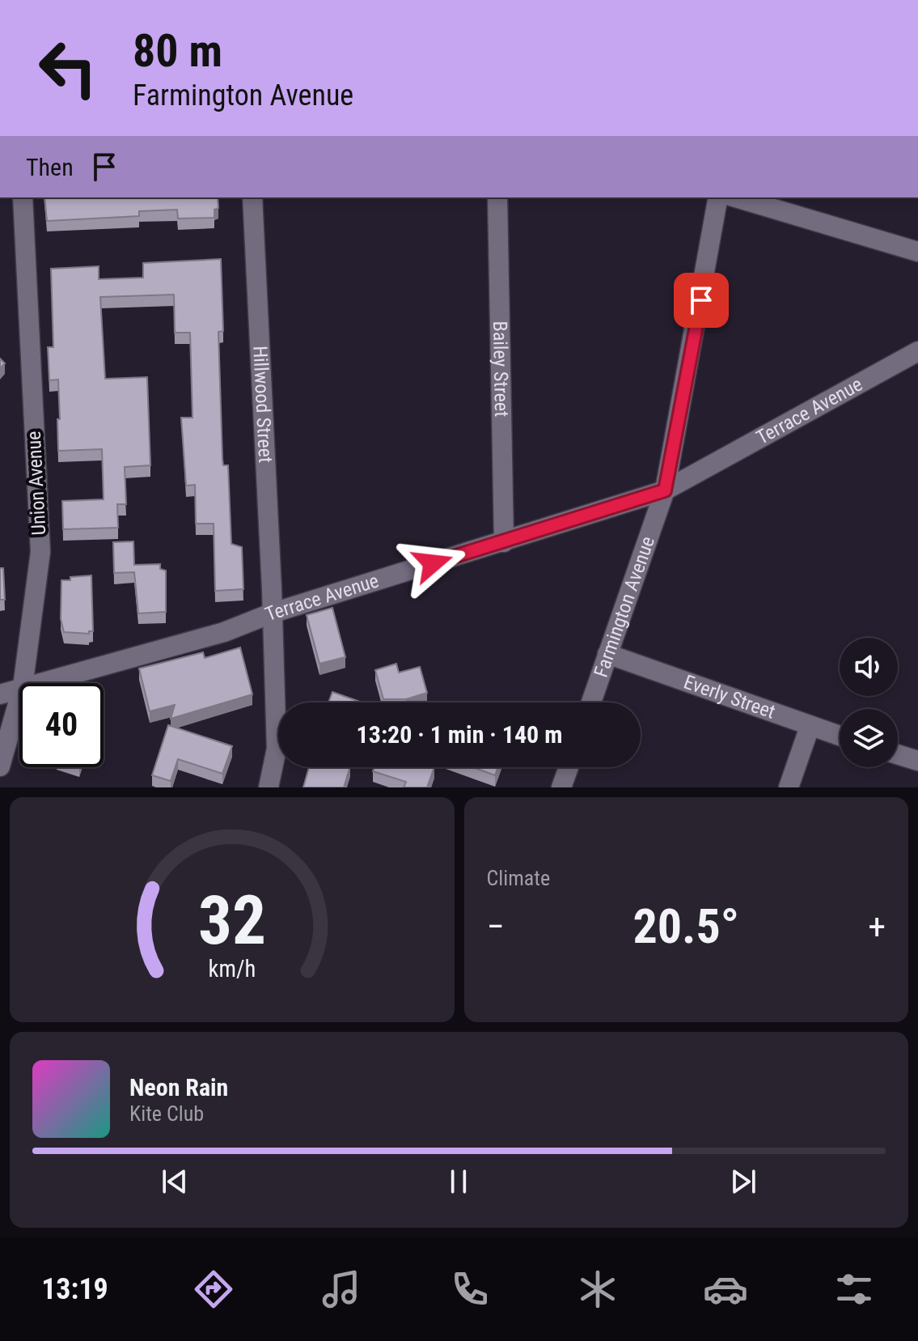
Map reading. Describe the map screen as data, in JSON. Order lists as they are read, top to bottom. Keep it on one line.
{"streets":{"street":["Bailey Street","Hillwood Street","Terrace Avenue","Union Avenue","Farmington Avenue","Everly Street"]},"crossings":[["Bailey Street","Terrace Avenue"],["Hillwood Street","Terrace Avenue"],["Terrace Avenue","Farmington Avenue"],["Farmington Avenue","Everly Street"]],"page":{"turn":["80 m","Farmington Avenue"],"then":"Then","limit":"40","trip":"13:20 · 1 min · 140 m","tile":"Climate","heat":["−","20.5°","+"],"song":["Neon Rain","Kite Club"],"tabs":"13:19","gauge":["32","km/h"]}}
